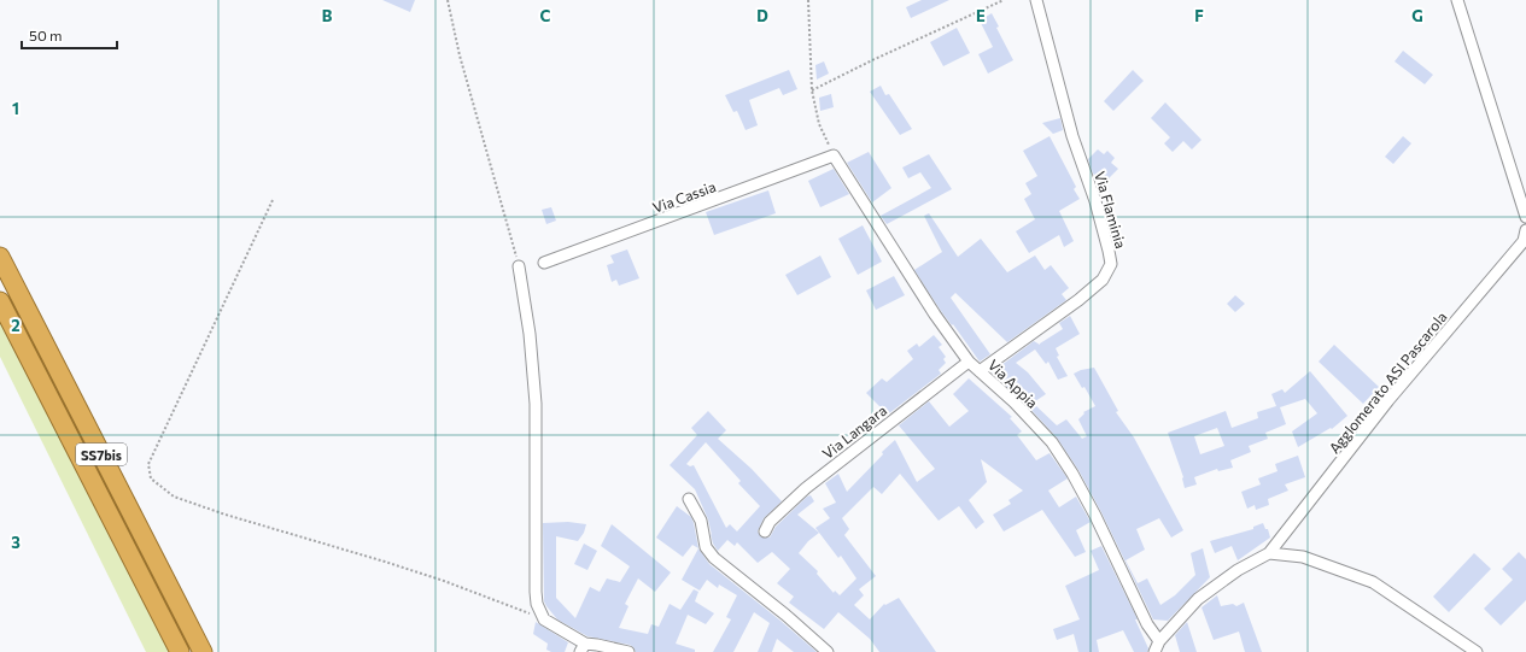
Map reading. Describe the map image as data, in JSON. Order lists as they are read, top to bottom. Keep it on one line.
{"streets":{"highway":["SS7bis"],"street":["Via Cassia","Via Flaminia","Agglomerato ASI Pascarola","Via Appia","Via Langara"]},"crossings":[["Via Cassia","Via Appia"],["Via Flaminia","Via Appia"],["Via Appia","Via Langara"]],"scale_bar":"50 m","grid":{"columns":["B","C","D","E","F","G"],"rows":["1","2","3"]}}
